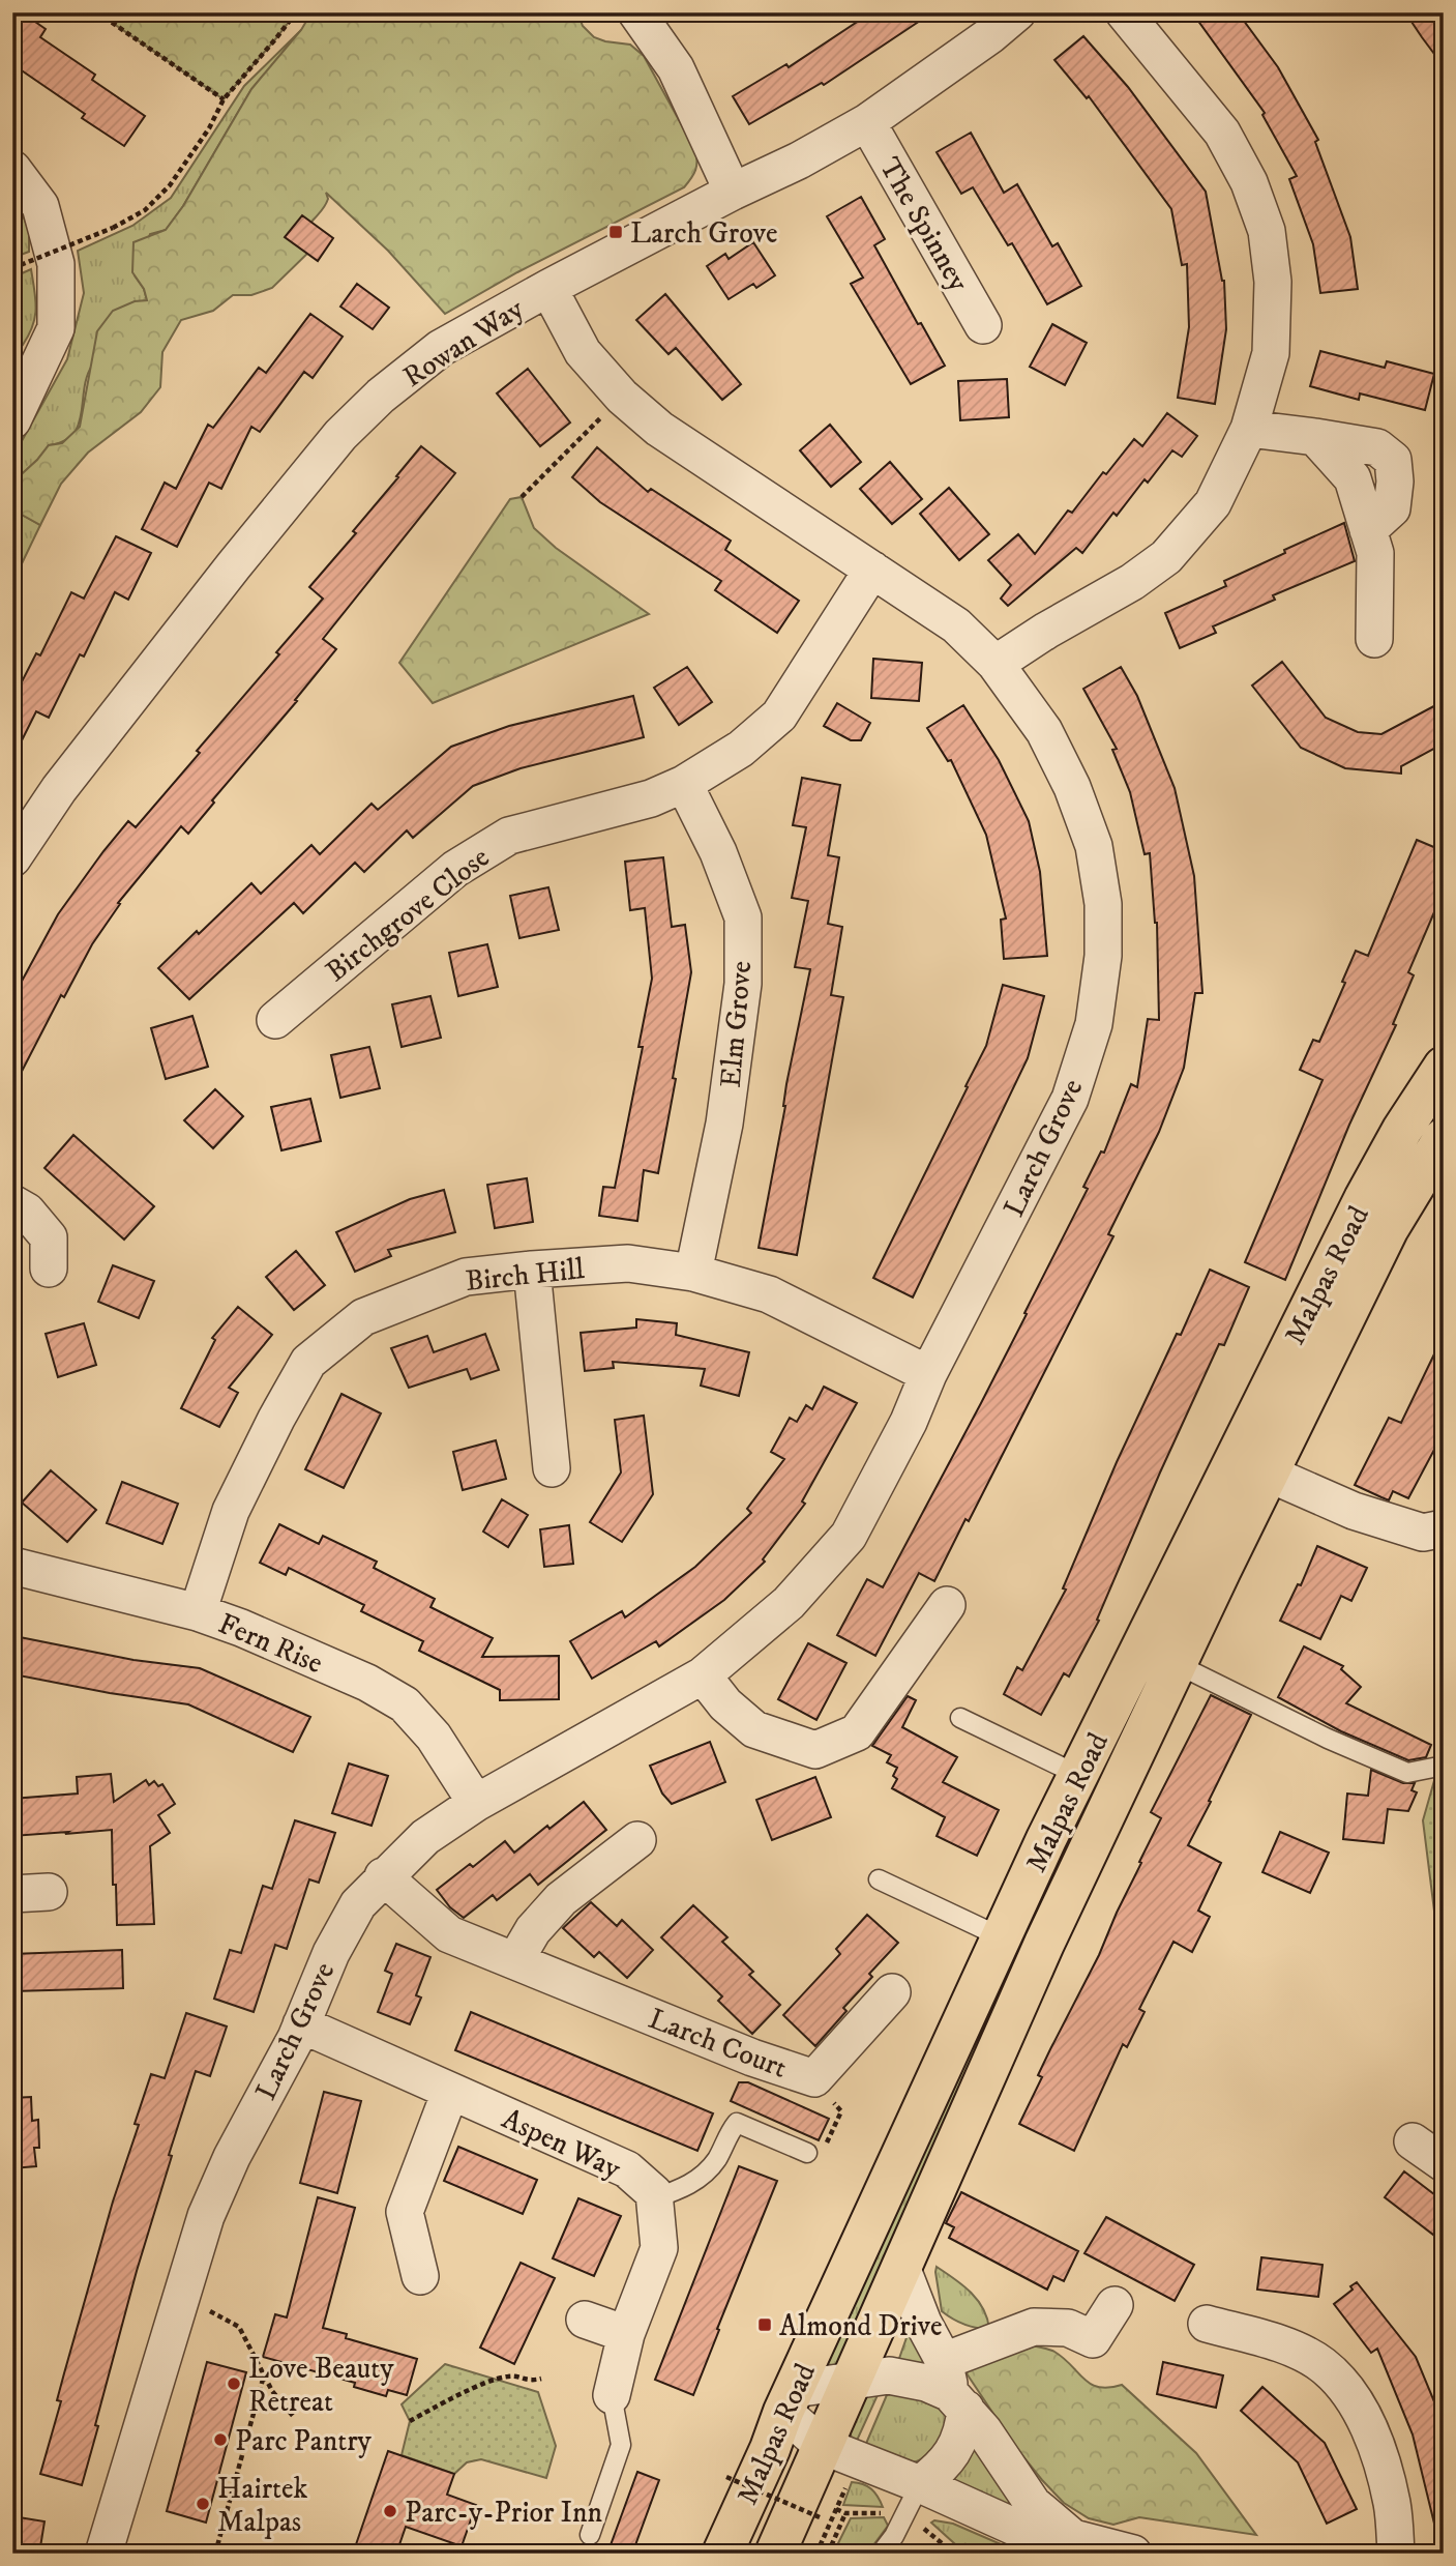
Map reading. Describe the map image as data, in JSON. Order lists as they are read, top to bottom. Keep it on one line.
{"streets":{"main road":["Malpas Road"],"street":["The Spinney","Rowan Way","Birchgrove Close","Elm Grove","Larch Grove","Birch Hill","Fern Rise","Larch Court","Aspen Way"]},"crossings":[["The Spinney","Rowan Way"],["Rowan Way","Larch Grove"],["Birchgrove Close","Elm Grove"],["Birchgrove Close","Larch Grove"],["Elm Grove","Birch Hill"],["Larch Grove","Birch Hill"],["Larch Grove","Fern Rise"],["Larch Grove","Larch Court"],["Larch Grove","Aspen Way"],["Birch Hill","Fern Rise"]],"places":{"transit":["Larch Grove","Almond Drive"],"other":["Love Beauty Retreat","Parc Pantry","Hairtek Malpas","Parc-y-Prior Inn"]}}
